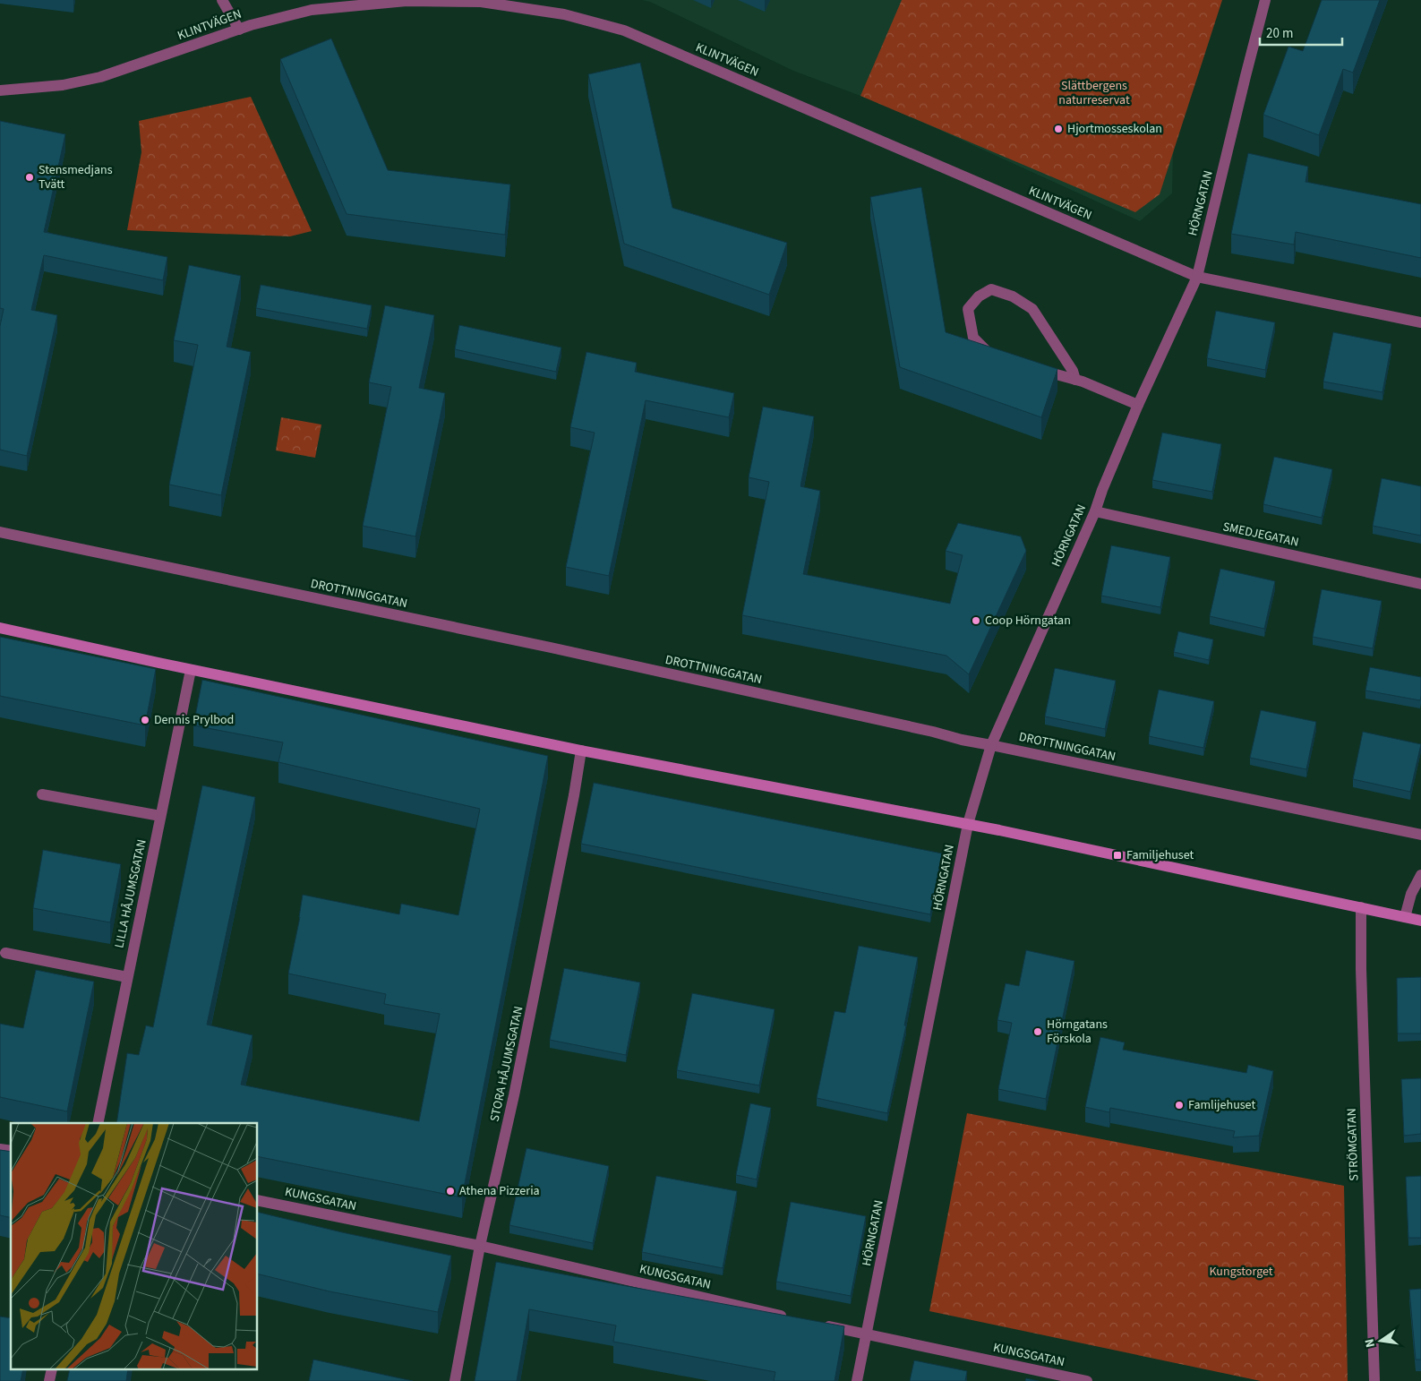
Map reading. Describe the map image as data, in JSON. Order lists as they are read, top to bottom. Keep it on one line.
{"streets":{"street":["KLINTVÄGEN","HÖRNGATAN","SMEDJEGATAN","DROTTNINGGATAN","LILLA HÅJUMSGATAN","STORA HÅJUMSGATAN","STRÖMGATAN","KUNGSGATAN"]},"crossings":[["KLINTVÄGEN","HÖRNGATAN"],["HÖRNGATAN","SMEDJEGATAN"],["HÖRNGATAN","DROTTNINGGATAN"],["HÖRNGATAN","KUNGSGATAN"],["STORA HÅJUMSGATAN","KUNGSGATAN"]],"parks":["Slättbergens naturreservat","Kungstorget"],"places":{"other":["Hjortmosseskolan","Stensmedjans Tvätt","Coop Hörngatan","Dennis Prylbod","Hörngatans Förskola","Famlijehuset","Athena Pizzeria"],"transit":["Familjehuset"]},"scale_bar":"20 m","north":"left"}
